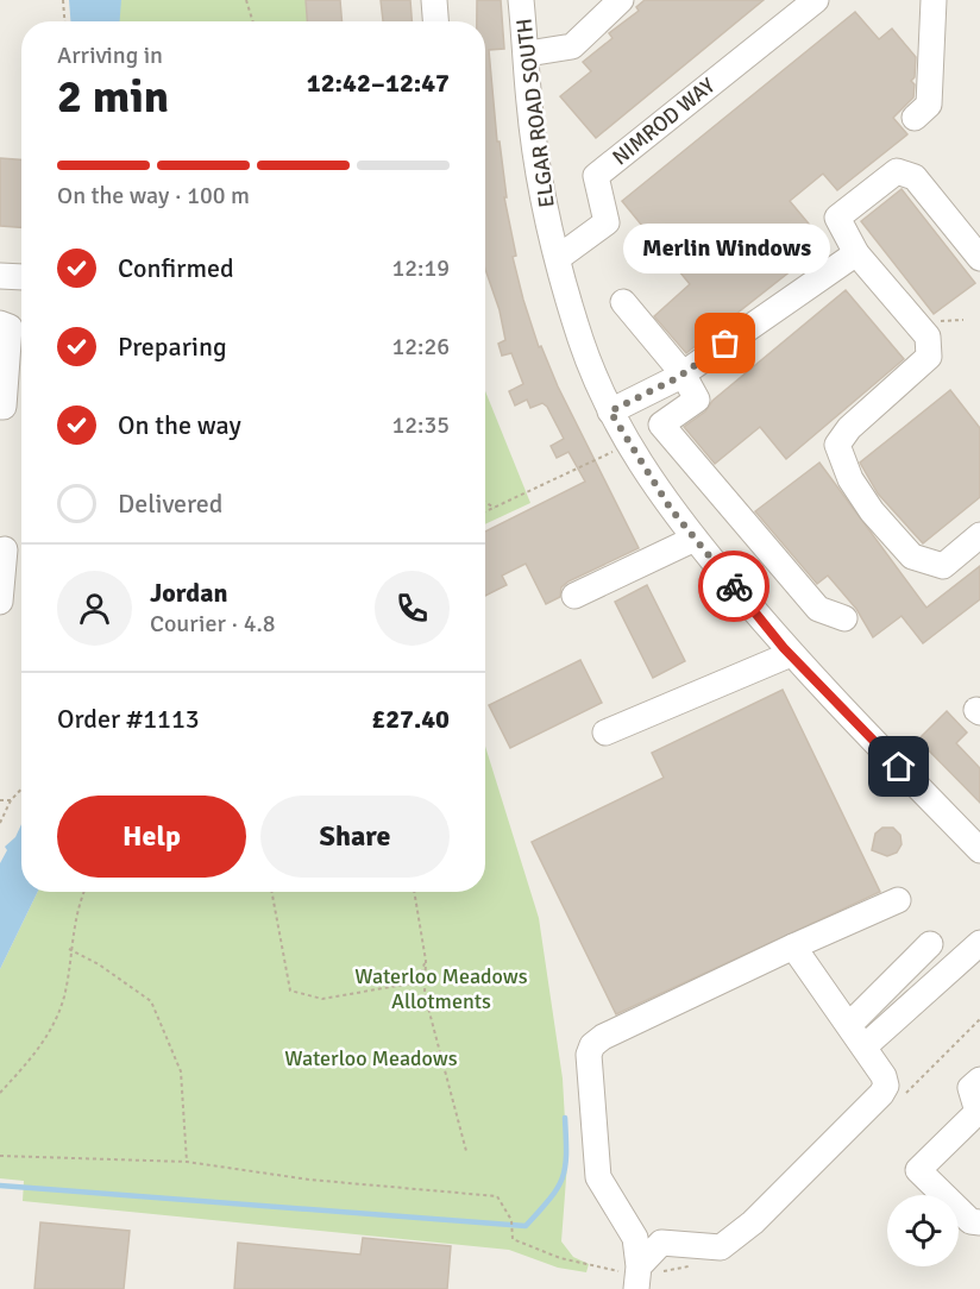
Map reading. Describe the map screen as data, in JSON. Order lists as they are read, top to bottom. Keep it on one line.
{"streets":{"street":["ELGAR ROAD SOUTH","NIMROD WAY"]},"crossings":[["ELGAR ROAD SOUTH","NIMROD WAY"]],"parks":["Waterloo Meadows Allotments","Waterloo Meadows"],"places":["Merlin Windows"],"page":{"heading":["2 min","Arriving in","12:42–12:47"],"panel":["Jordan","Courier · 4.8","Order #1113","£27.40"],"bar":"On the way · 100 m","bubble":"Merlin Windows","list":[["Confirmed","12:19"],["Preparing","12:26"],["On the way","12:35"],"Delivered"],"buttons":["Help","Share"]}}
